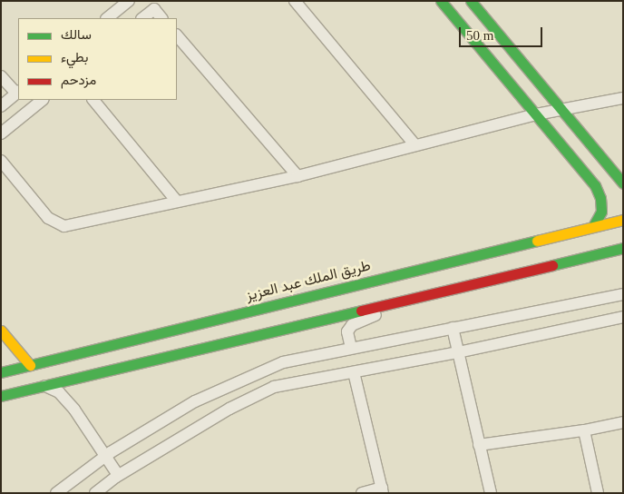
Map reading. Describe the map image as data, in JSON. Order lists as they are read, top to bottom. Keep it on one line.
{"streets":{"main road":["طريق الملك عبد العزيز"]},"legend":["سالك","بطيء","مزدحم"],"scale_bar":"50 m"}
